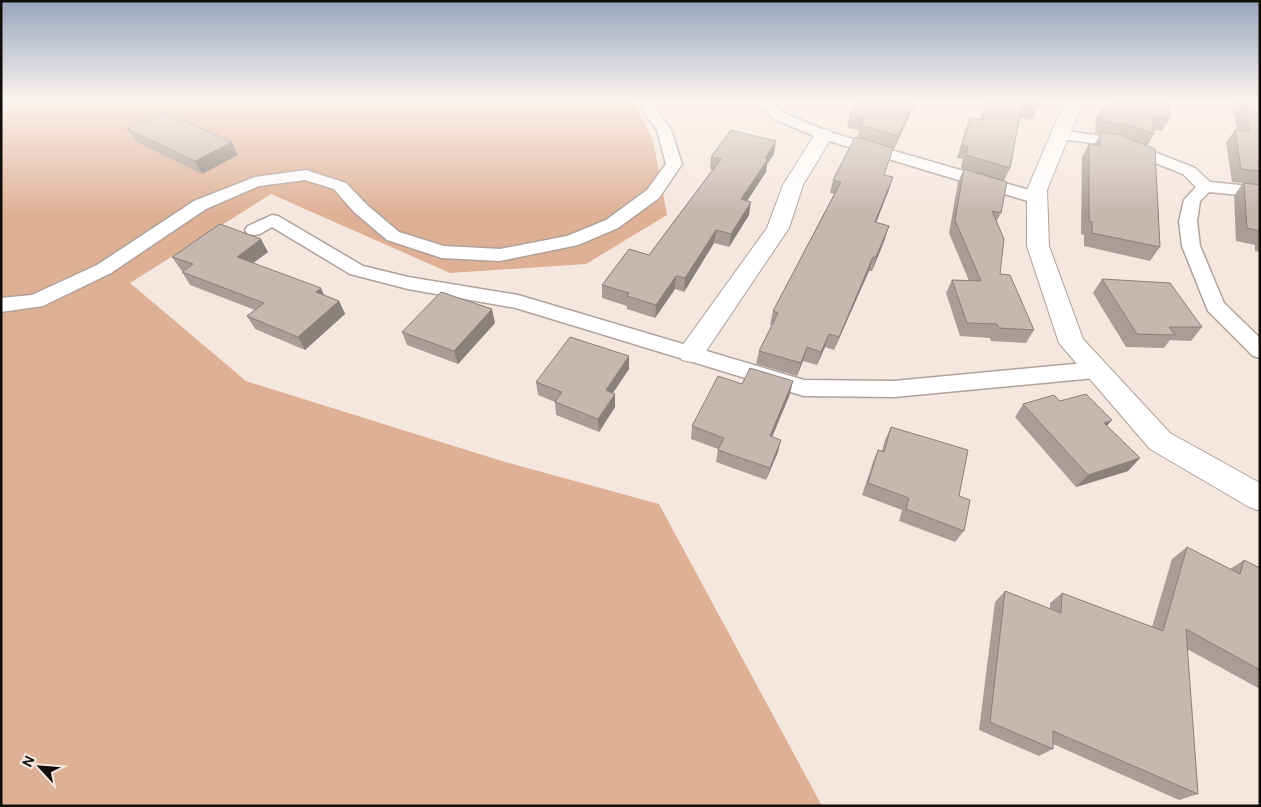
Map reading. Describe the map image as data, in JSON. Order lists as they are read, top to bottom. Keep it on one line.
{"north":"top left"}
